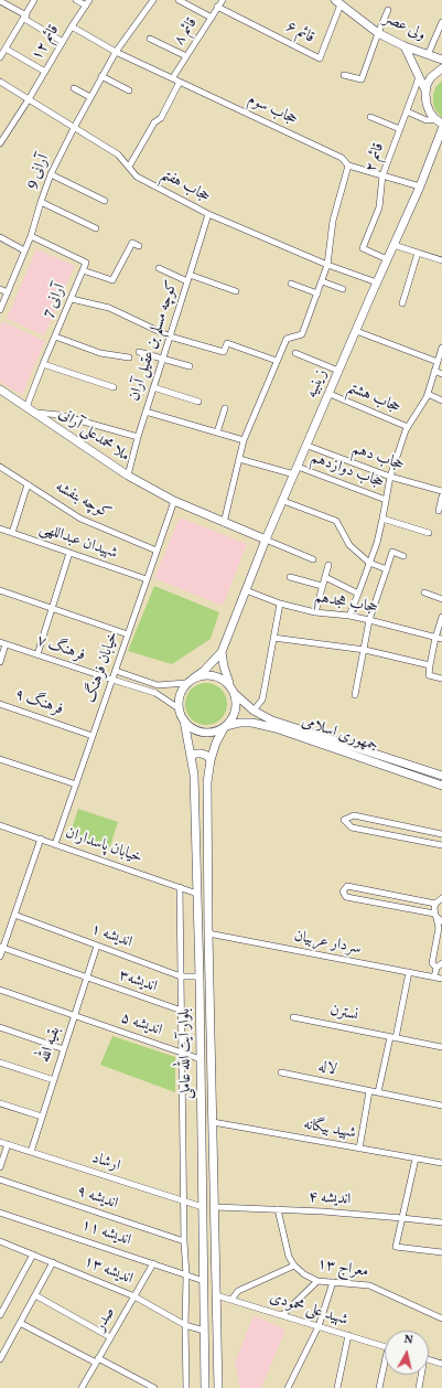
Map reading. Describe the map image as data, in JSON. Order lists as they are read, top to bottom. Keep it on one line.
{"streets":{"main road":["ولی عصر","زینبیه","ملا محمدعلی آرانی","جمهوری اسلامی","بلوار آیت‌ الله عاملی"],"street":["قائم ۸","قائم ۶","قائم ۱۲","حجاب سوم","قائم ۲","آرانی 9","حجاب هفتم","آرانی 7","کوچه مسلم بن عقیل آران","حجاب هشتم","حجاب دهم","حجاب دوازدهم","کوچه بنفشه","شهیدان عبداللهی","حجاب هجدهم","فرهنگ ۷","خیابان فرهنگ","فرهنگ ۹","خیابان پاسداران","اندیشه ۱","سردار عربیان","اندیشه۳","نسترن","اندیشه ۵","بقیه الله","لاله","شهید بیگانه","ارشاد","اندیشه ۹","اندیشه ۴","اندیشه ۱۱","معراج ۱۳","اندیشه ۱۳","شهید علی محمودی","صدر"]},"crossings":[["ولی عصر","قائم ۶"],["قائم ۸","قائم ۶"],["قائم ۸","حجاب سوم"],["قائم ۱۲","حجاب سوم"],["قائم ۱۲","حجاب هفتم"],["حجاب سوم","قائم ۲"],["حجاب سوم","آرانی 9"],["حجاب سوم","زینبیه"],["قائم ۲","زینبیه"],["آرانی 9","حجاب هفتم"],["آرانی 9","آرانی 7"],["حجاب هفتم","کوچه مسلم بن عقیل آران"],["حجاب هفتم","زینبیه"],["آرانی 7","ملا محمدعلی آرانی"],["کوچه مسلم بن عقیل آران","ملا محمدعلی آرانی"],["زینبیه","حجاب هشتم"],["زینبیه","ملا محمدعلی آرانی"],["زینبیه","حجاب دهم"],["زینبیه","حجاب دوازدهم"],["زینبیه","حجاب هجدهم"],["زینبیه","فرهنگ ۷"],["زینبیه","جمهوری اسلامی"],["زینبیه","بلوار آیت‌ الله عاملی"],["ملا محمدعلی آرانی","خیابان فرهنگ"],["کوچه بنفشه","خیابان فرهنگ"],["شهیدان عبداللهی","خیابان فرهنگ"],["فرهنگ ۷","خیابان فرهنگ"],["فرهنگ ۷","جمهوری اسلامی"],["فرهنگ ۷","بلوار آیت‌ الله عاملی"],["خیابان فرهنگ","فرهنگ ۹"],["خیابان فرهنگ","خیابان پاسداران"],["جمهوری اسلامی","بلوار آیت‌ الله عاملی"],["خیابان پاسداران","بلوار آیت‌ الله عاملی"],["اندیشه ۱","بقیه الله"],["اندیشه ۱","بلوار آیت‌ الله عاملی"],["سردار عربیان","بلوار آیت‌ الله عاملی"],["اندیشه۳","بقیه الله"],["اندیشه ۵","بقیه الله"],["اندیشه ۵","بلوار آیت‌ الله عاملی"],["بقیه الله","ارشاد"],["بلوار آیت‌ الله عاملی","شهید بیگانه"],["بلوار آیت‌ الله عاملی","ارشاد"],["بلوار آیت‌ الله عاملی","اندیشه ۴"],["بلوار آیت‌ الله عاملی","اندیشه ۱۱"],["بلوار آیت‌ الله عاملی","اندیشه ۱۳"],["بلوار آیت‌ الله عاملی","شهید علی محمودی"],["اندیشه ۴","معراج ۱۳"],["اندیشه ۱۱","صدر"],["اندیشه ۱۳","صدر"]],"north":"top"}
